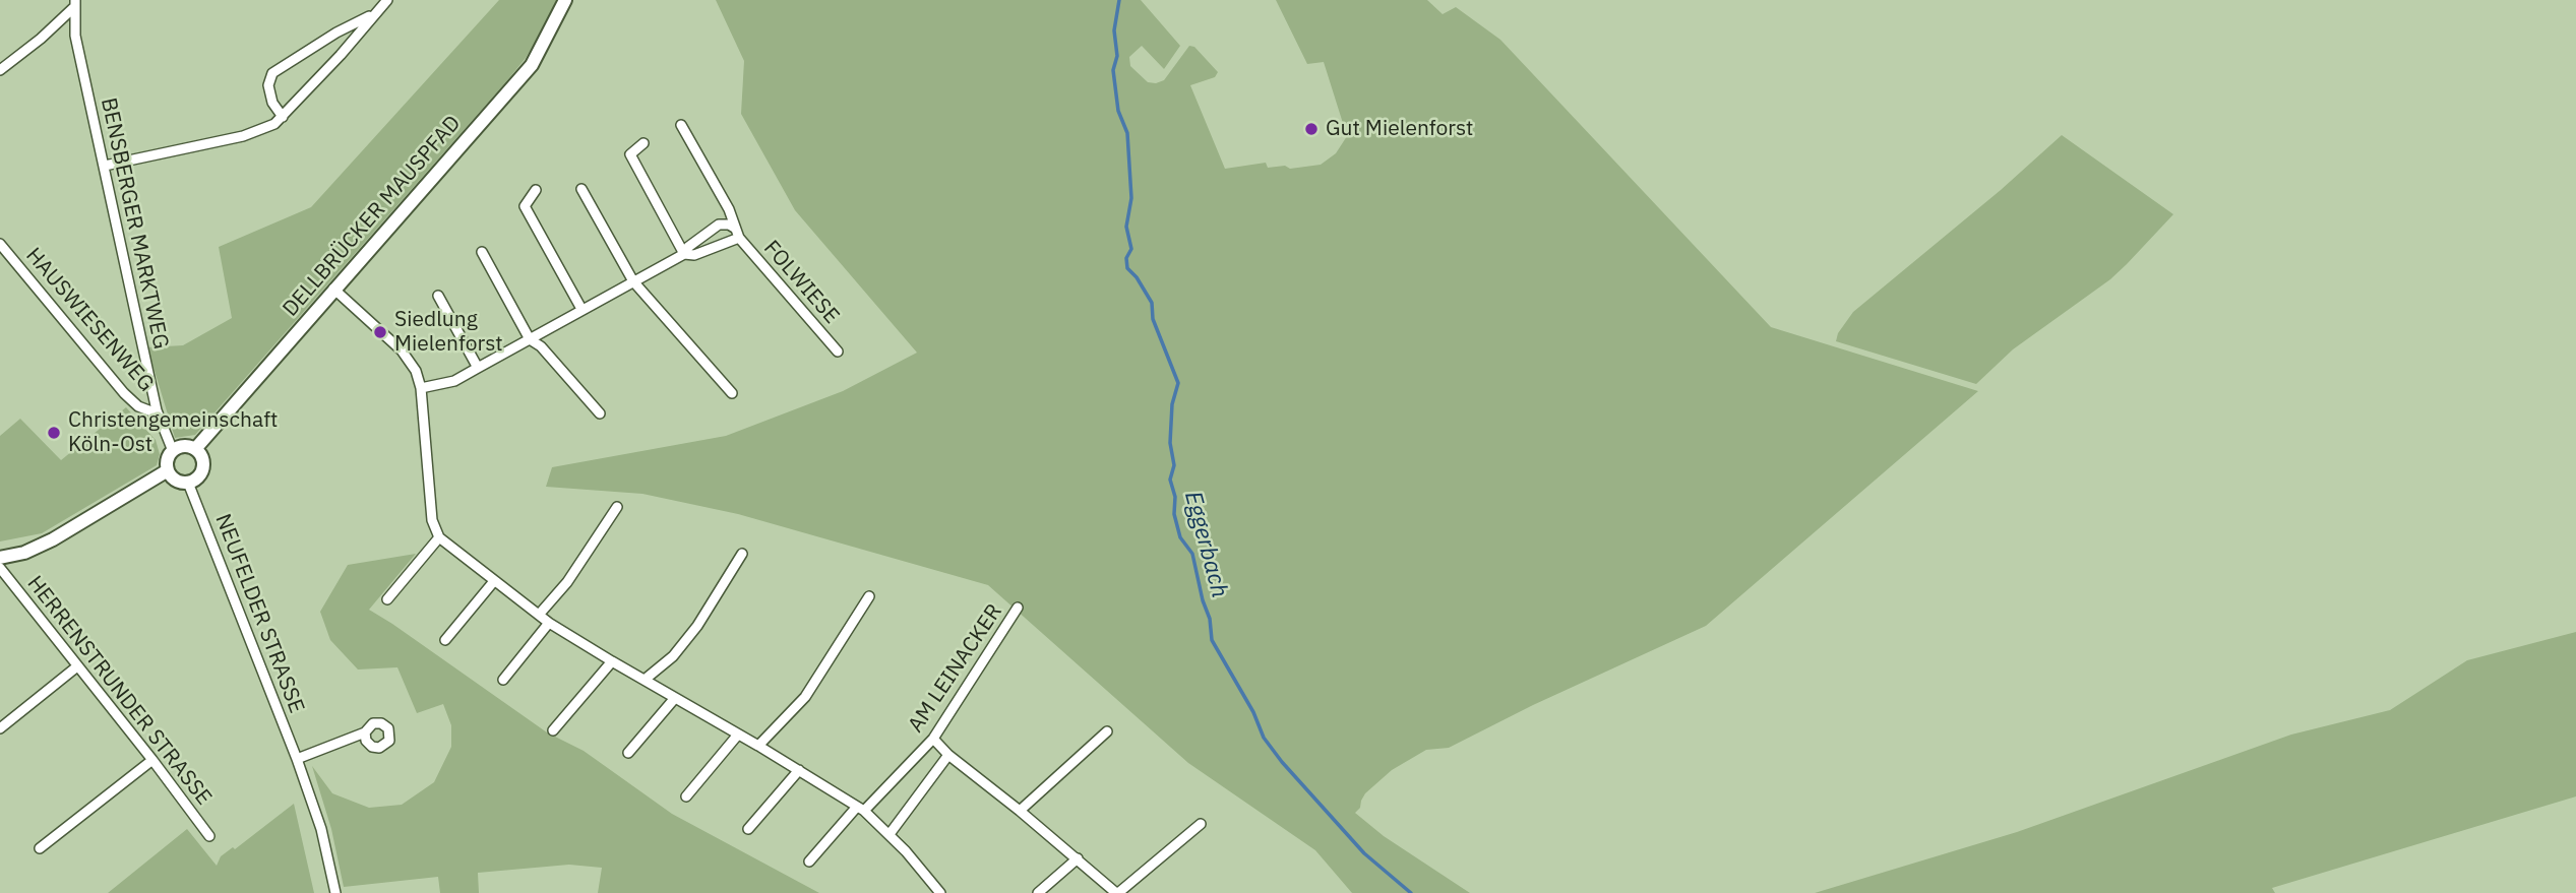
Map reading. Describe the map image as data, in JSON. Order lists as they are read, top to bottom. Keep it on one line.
{"streets":{"main road":["DELLBRÜCKER MAUSPFAD"],"street":["BENSBERGER MARKTWEG","FOLWIESE","HAUSWIESENWEG","NEUFELDER STRASSE","AM LEINACKER","HERRENSTRUNDER STRASSE"]},"crossings":[["DELLBRÜCKER MAUSPFAD","BENSBERGER MARKTWEG"],["DELLBRÜCKER MAUSPFAD","NEUFELDER STRASSE"],["BENSBERGER MARKTWEG","HAUSWIESENWEG"],["BENSBERGER MARKTWEG","NEUFELDER STRASSE"]],"water":["Eggerbach"],"places":["Gut Mielenforst","Siedlung Mielenforst","Christengemeinschaft Köln-Ost"]}
